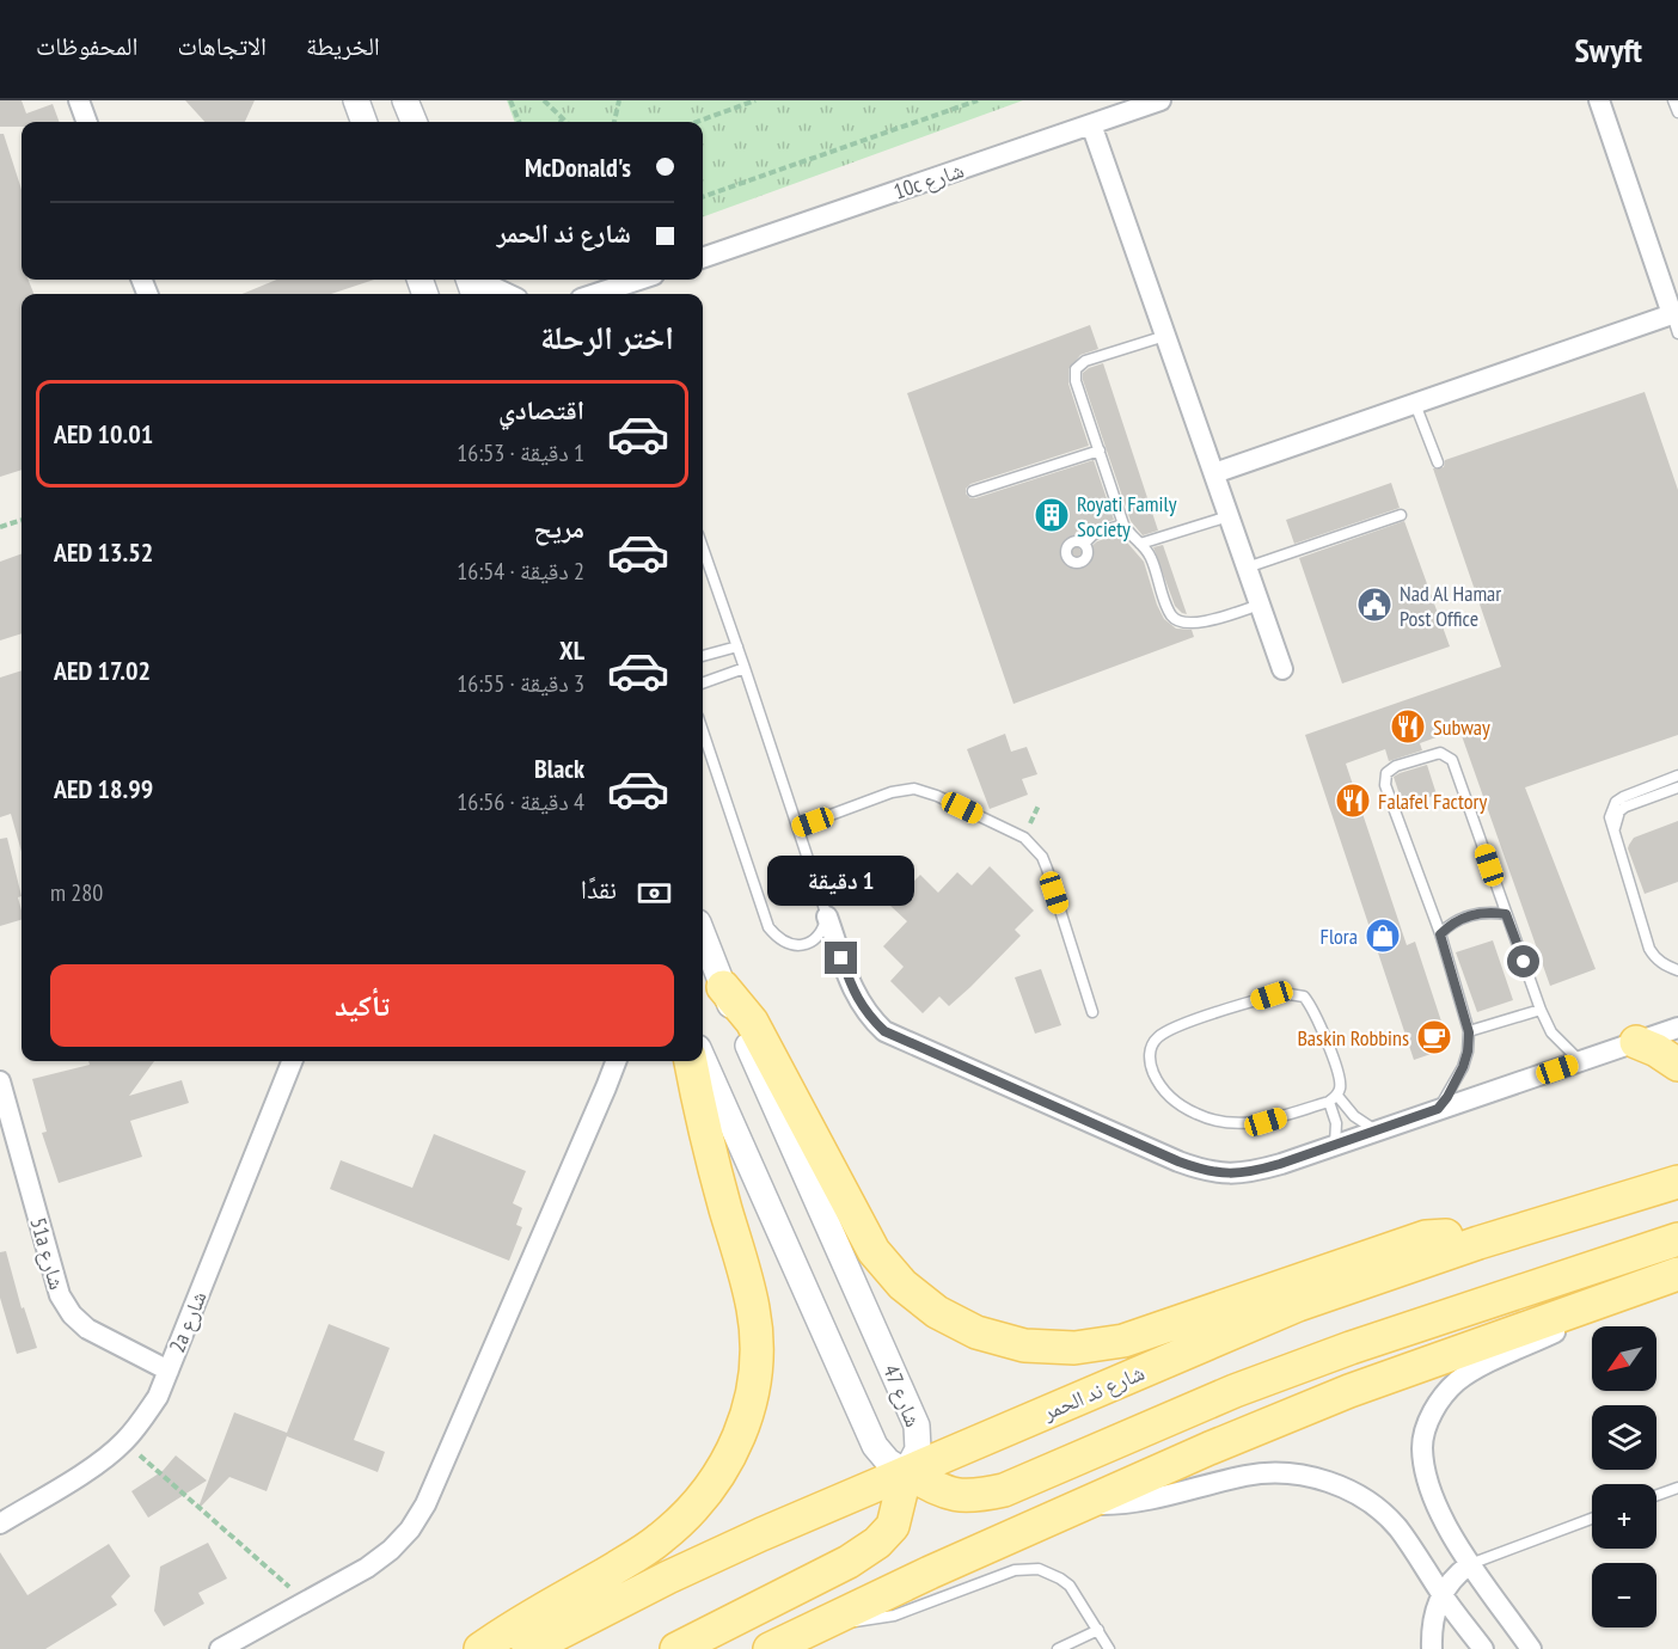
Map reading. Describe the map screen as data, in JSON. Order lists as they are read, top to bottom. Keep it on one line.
{"streets":{"main road":["شارع ند الحمر"],"street":["10c شارع","51a شارع","2a شارع","شارع 47"]},"crossings":[["51a شارع","2a شارع"],["شارع ند الحمر","شارع 47"]],"places":{"building":["Royati Family Society"],"public building":["Nad Al Hamar Post Office"],"restaurant":["Subway","Falafel Factory"],"shop":["Flora"],"cafe":["Baskin Robbins"]},"north":"bottom left","page":{"header":"Swyft","nav":["الخريطة","الاتجاهات","المحفوظات"],"banner":["McDonald's","شارع ند الحمر"],"heading":"اختر الرحلة","list":[{"name":"اقتصادي","note":"1 دقيقة · 16:53","value":"AED 10.01"},{"name":"مريح","note":"2 دقيقة · 16:54","value":"AED 13.52"},{"name":"XL","note":"3 دقيقة · 16:55","value":"AED 17.02"},{"name":"Black","note":"4 دقيقة · 16:56","value":"AED 18.99"}],"pay":["نقدًا","280 m"],"bubble":"1 دقيقة","buttons":"تأكيد","map_buttons":["+","−"]}}
